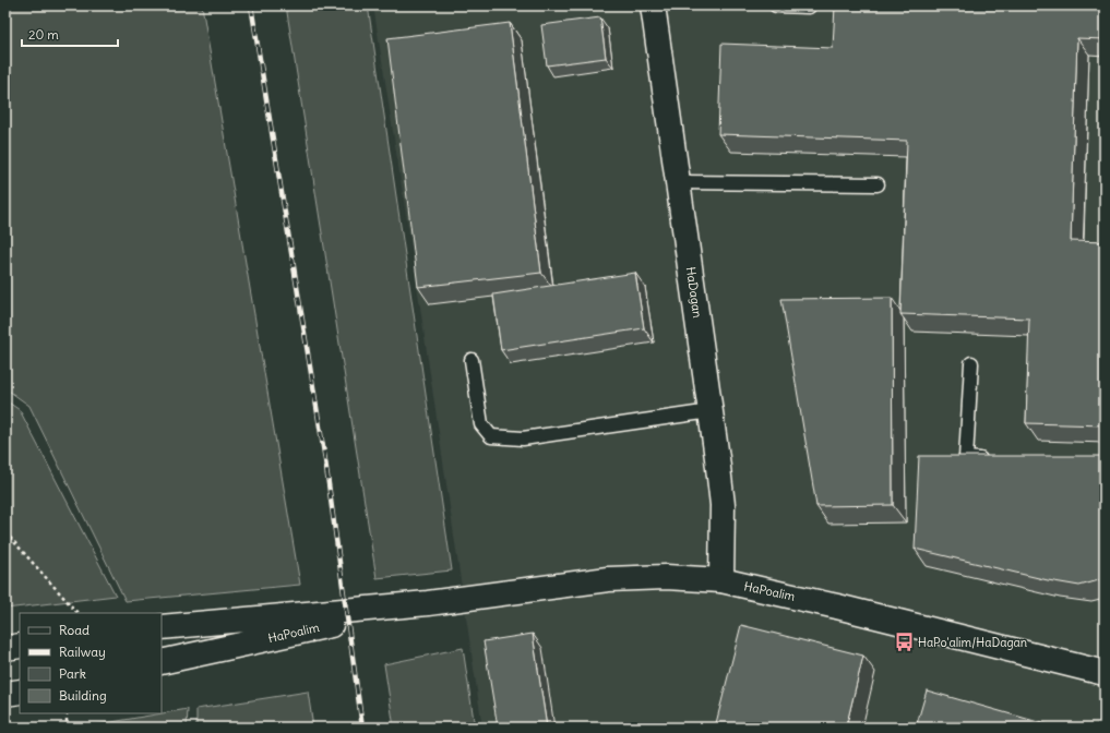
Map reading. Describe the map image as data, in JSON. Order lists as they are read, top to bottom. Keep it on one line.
{"streets":{"street":["HaDagan","HaPoalim"]},"crossings":[["HaDagan","HaPoalim"]],"places":{"bus stop":["HaPo'alim/HaDagan"]},"legend":["Road","Railway","Park","Building"],"scale_bar":"20 m"}
